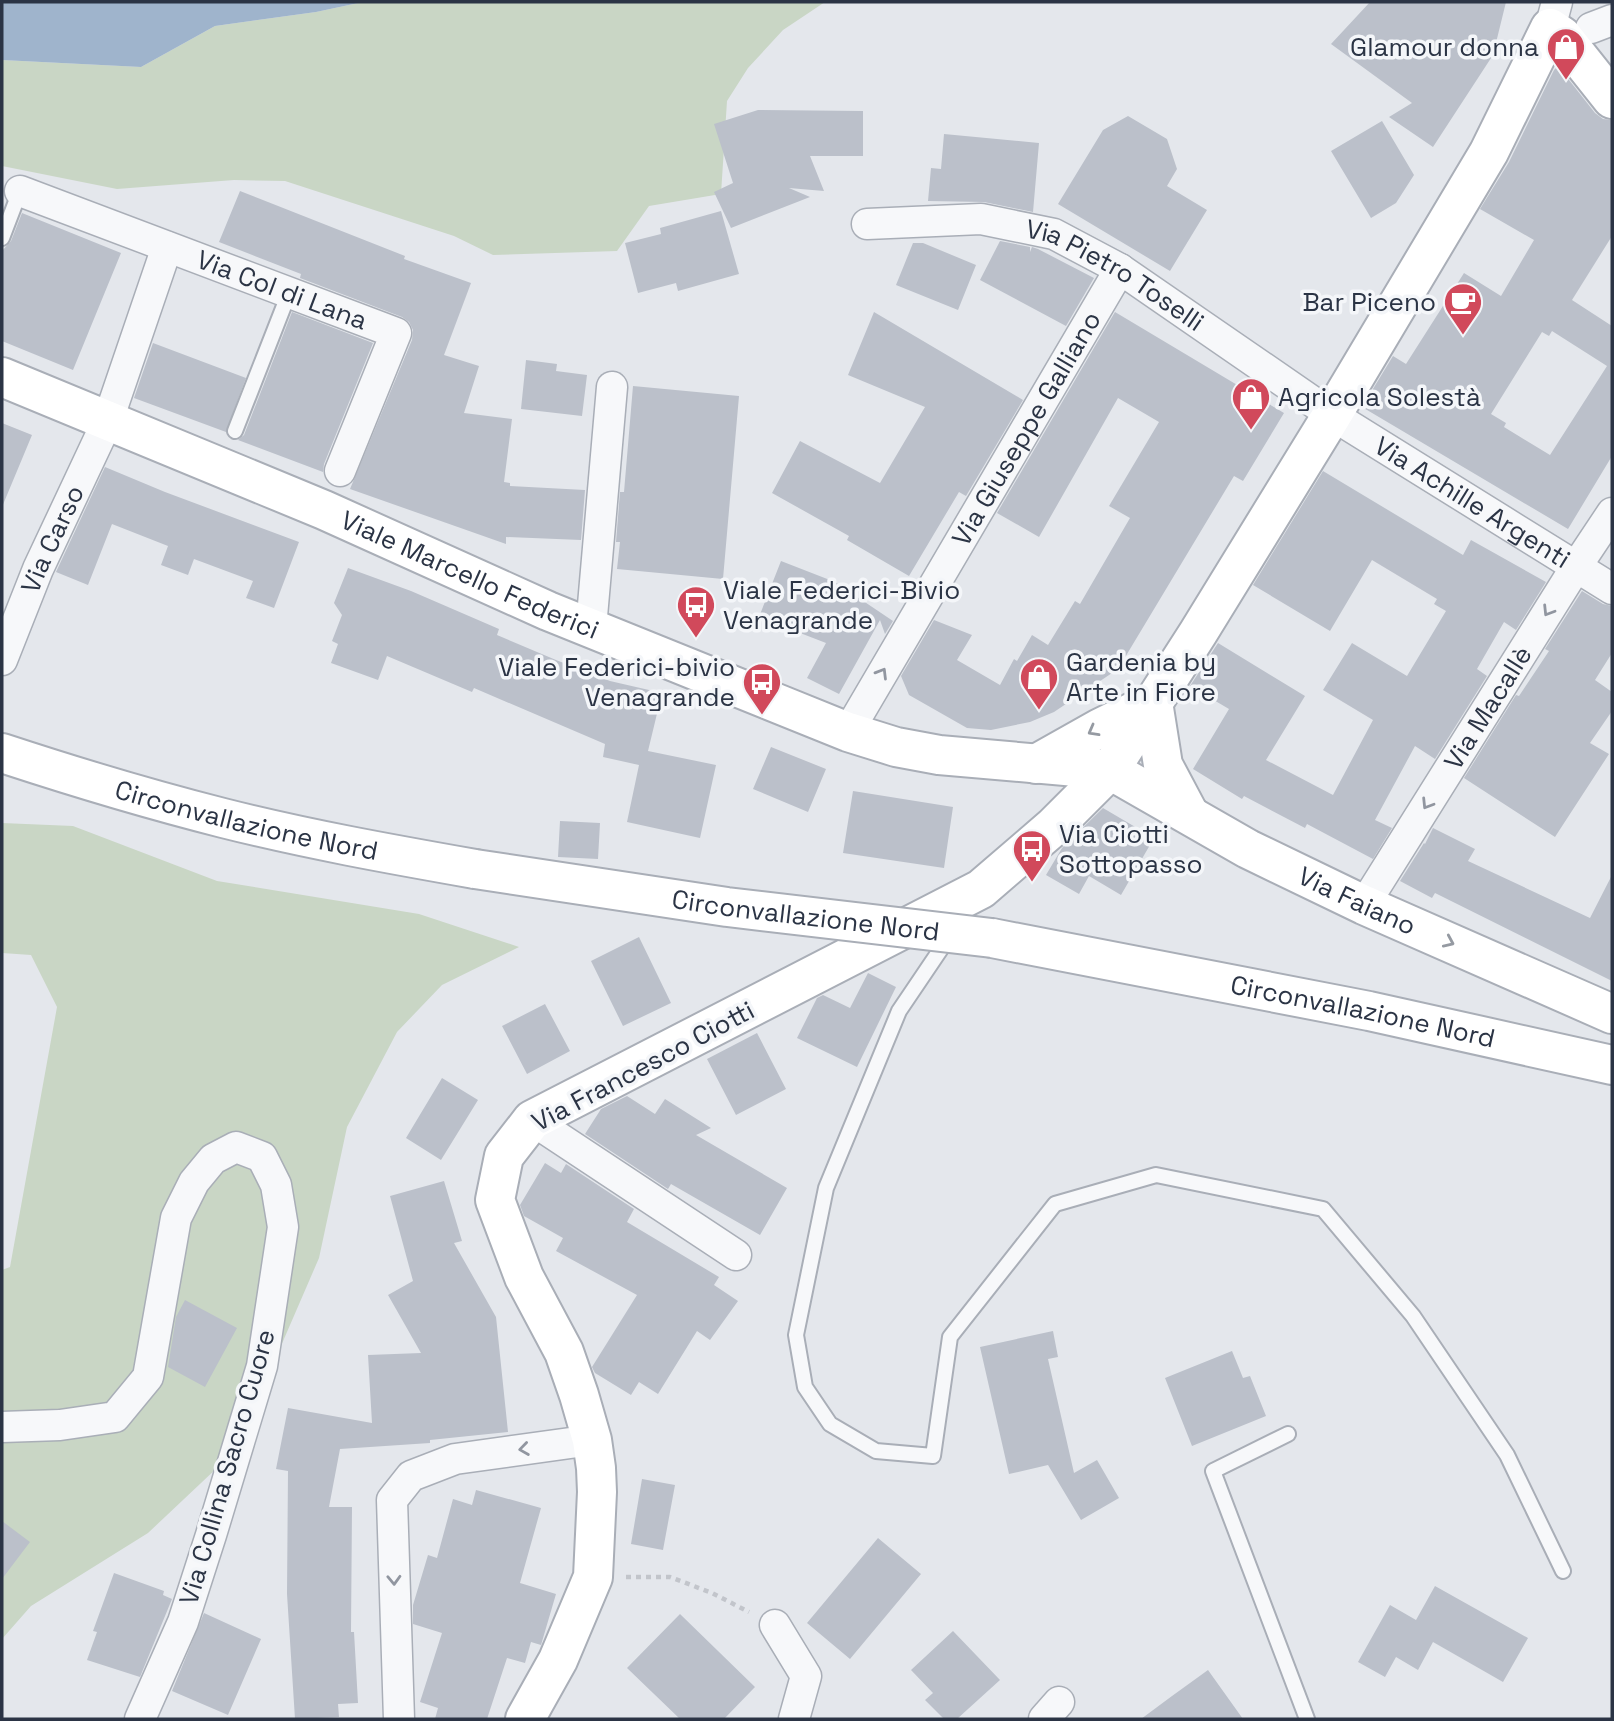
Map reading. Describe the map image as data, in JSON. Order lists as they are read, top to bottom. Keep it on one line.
{"streets":{"street":["Via Pietro Toselli","Via Col di Lana","Via Giuseppe Galliano","Via Achille Argenti","Via Carso","Viale Marcello Federici","Via Macallè","Circonvallazione Nord","Via Faiano","Via Francesco Ciotti","Via Collina Sacro Cuore"]},"crossings":[["Via Pietro Toselli","Via Giuseppe Galliano"],["Via Pietro Toselli","Via Achille Argenti"],["Via Pietro Toselli","Via Francesco Ciotti"],["Via Col di Lana","Via Carso"],["Via Col di Lana","Viale Marcello Federici"],["Via Giuseppe Galliano","Viale Marcello Federici"],["Via Achille Argenti","Via Macallè"],["Via Achille Argenti","Via Francesco Ciotti"],["Via Carso","Viale Marcello Federici"],["Viale Marcello Federici","Via Faiano"],["Viale Marcello Federici","Via Francesco Ciotti"],["Via Macallè","Via Faiano"],["Circonvallazione Nord","Via Francesco Ciotti"],["Via Faiano","Via Francesco Ciotti"]],"one_way":["Via Giuseppe Galliano","Via Macallè","Via Faiano"],"places":{"shop":["Glamour donna","Agricola Solestà","Gardenia by Arte in Fiore"],"cafe":["Bar Piceno"],"bus stop":["Viale Federici-Bivio Venagrande","Viale Federici-bivio Venagrande","Via Ciotti Sottopasso"]}}
